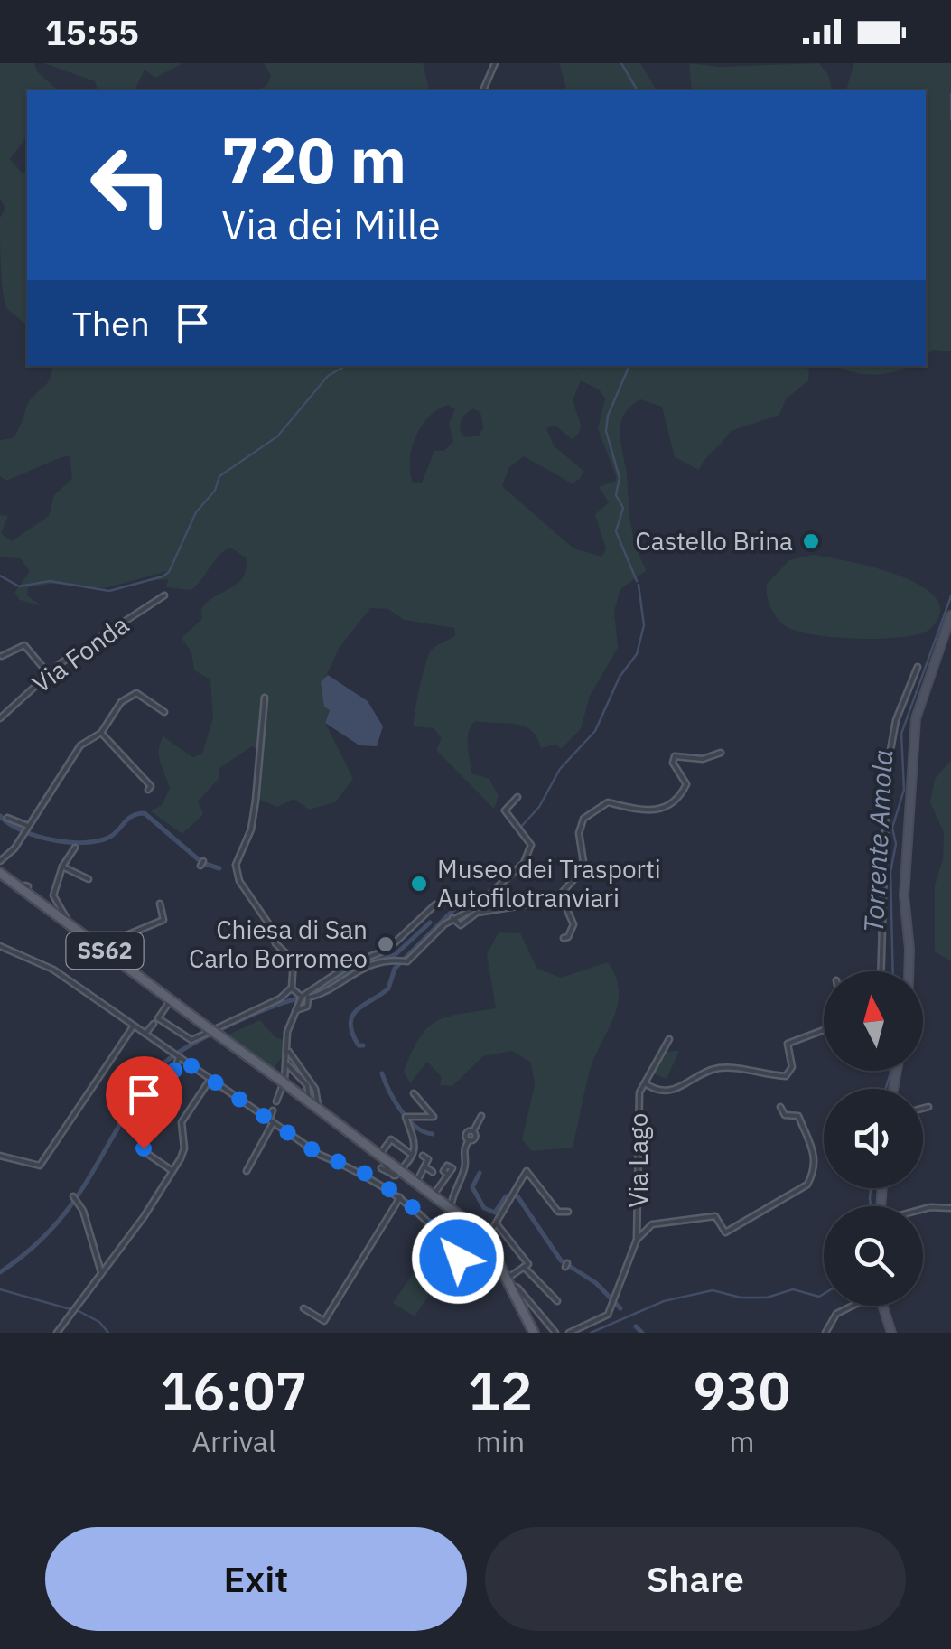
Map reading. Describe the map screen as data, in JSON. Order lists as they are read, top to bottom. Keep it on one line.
{"streets":{"main road":["SS62"],"street":["Via Fonda","Via Lago"]},"water":["Torrente Amola"],"places":["Castello Brina","Museo dei Trasporti Autofilotranviari","Chiesa di San Carlo Borromeo"],"north":"top","page":{"status":"15:55","turn":["720 m","Via dei Mille"],"then":"Then","eta":["16:07","Arrival","12","min","930","m"],"buttons":["Exit","Share"]}}
